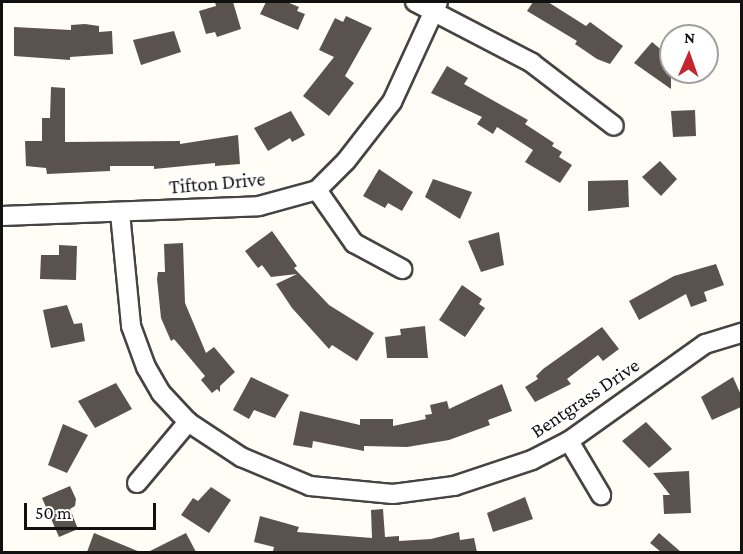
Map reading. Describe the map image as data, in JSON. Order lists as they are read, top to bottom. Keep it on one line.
{"streets":{"street":["Tifton Drive","Bentgrass Drive"]},"crossings":[["Tifton Drive","Bentgrass Drive"]],"scale_bar":"50 m","north":"top"}
